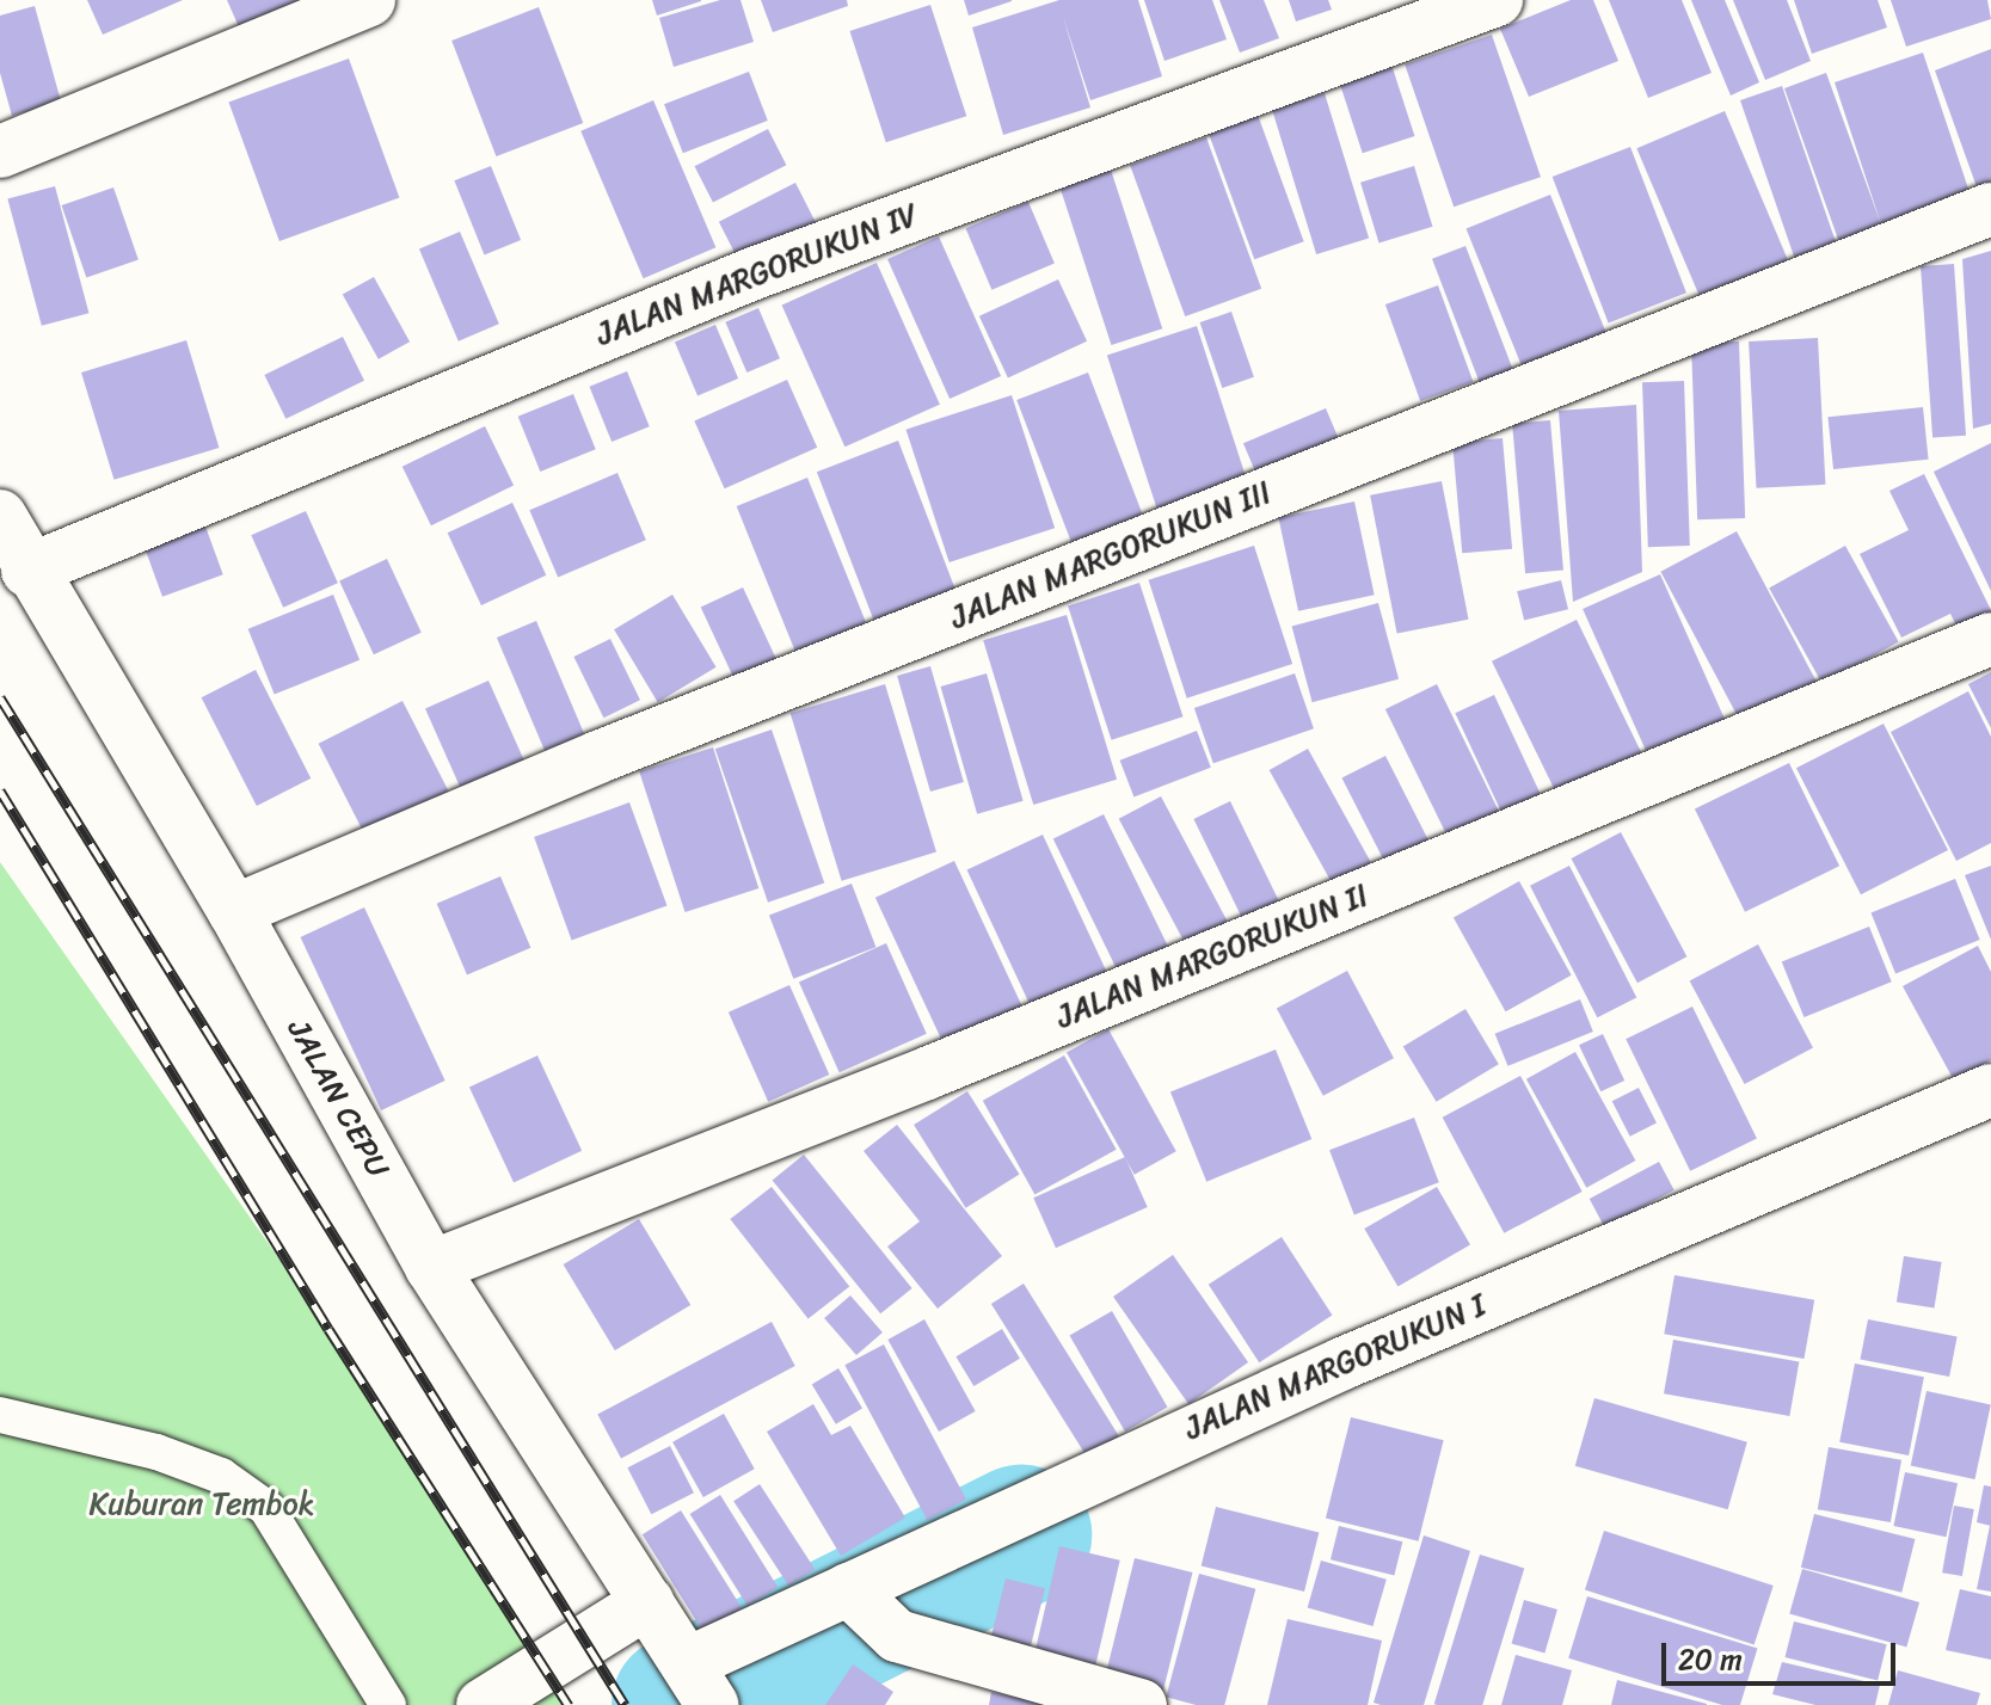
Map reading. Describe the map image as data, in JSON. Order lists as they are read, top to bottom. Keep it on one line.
{"streets":{"street":["JALAN MARGORUKUN IV","JALAN MARGORUKUN III","JALAN MARGORUKUN II","JALAN CEPU","JALAN MARGORUKUN I"]},"crossings":[["JALAN MARGORUKUN IV","JALAN CEPU"],["JALAN MARGORUKUN III","JALAN CEPU"],["JALAN MARGORUKUN II","JALAN CEPU"],["JALAN CEPU","JALAN MARGORUKUN I"]],"parks":["Kuburan Tembok"],"scale_bar":"20 m"}
